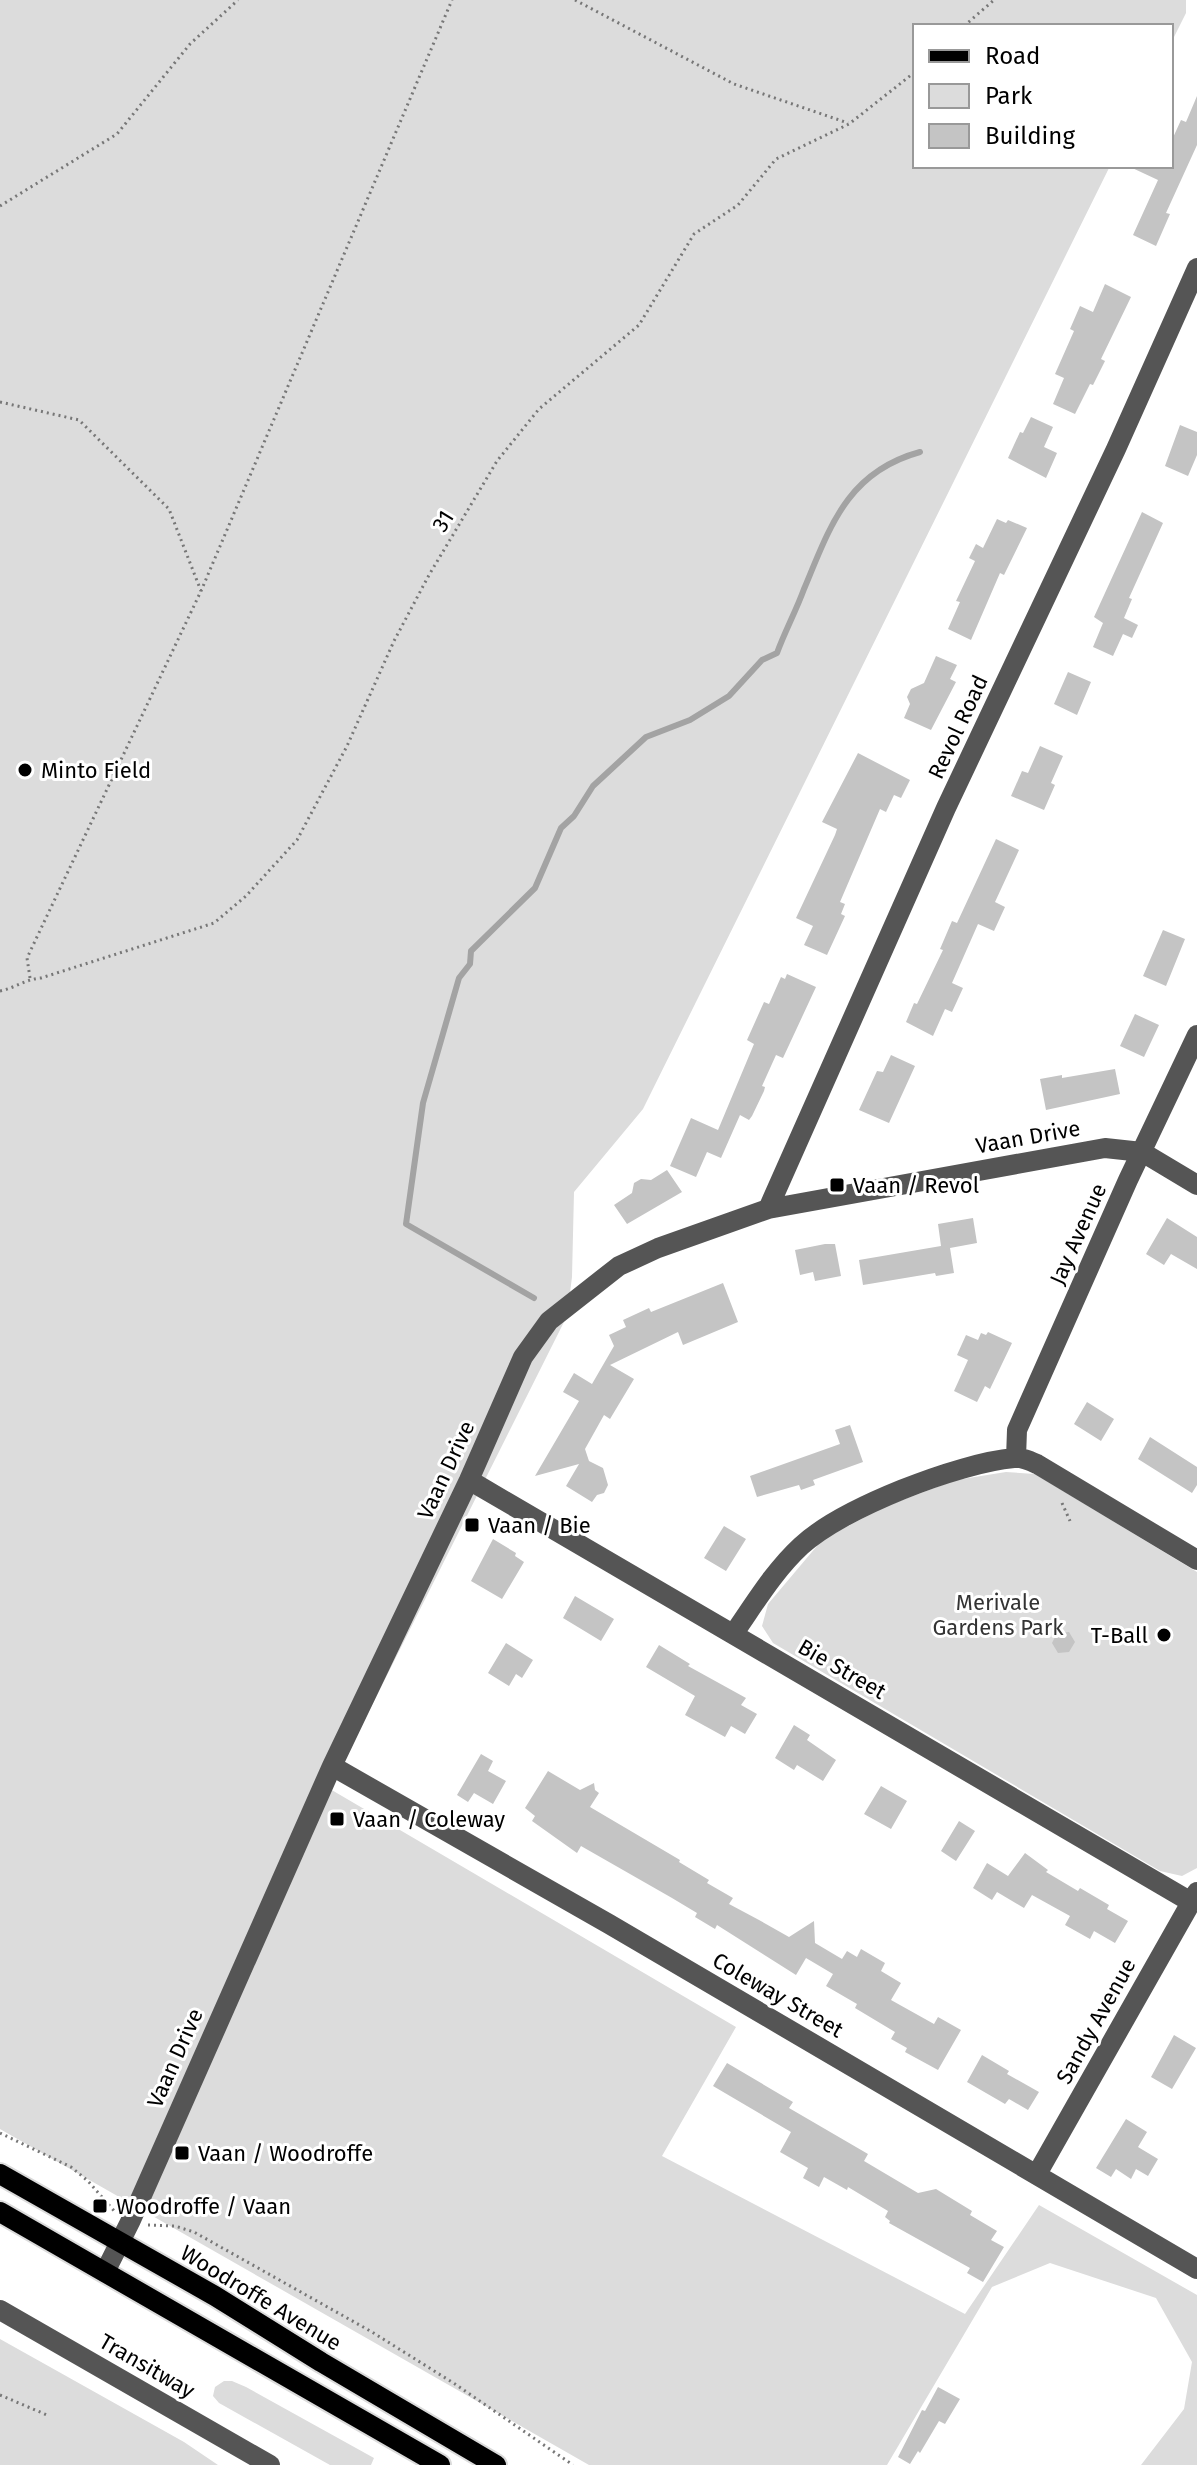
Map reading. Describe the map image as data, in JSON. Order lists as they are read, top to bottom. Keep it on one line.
{"streets":{"main road":["Woodroffe Avenue"],"street":["Revol Road","Vaan Drive","Jay Avenue","Bie Street","Coleway Street","Sandy Avenue","Transitway"],"path":["31"]},"crossings":[["Revol Road","Vaan Drive"],["Vaan Drive","Jay Avenue"],["Vaan Drive","Bie Street"],["Vaan Drive","Coleway Street"],["Vaan Drive","Woodroffe Avenue"],["Bie Street","Sandy Avenue"],["Coleway Street","Sandy Avenue"]],"parks":["Merivale Gardens Park"],"places":{"other":["Minto Field","T-Ball"],"transit":["Vaan / Revol","Vaan / Bie","Vaan / Coleway","Vaan / Woodroffe","Woodroffe / Vaan"]},"legend":["Road","Park","Building"]}
